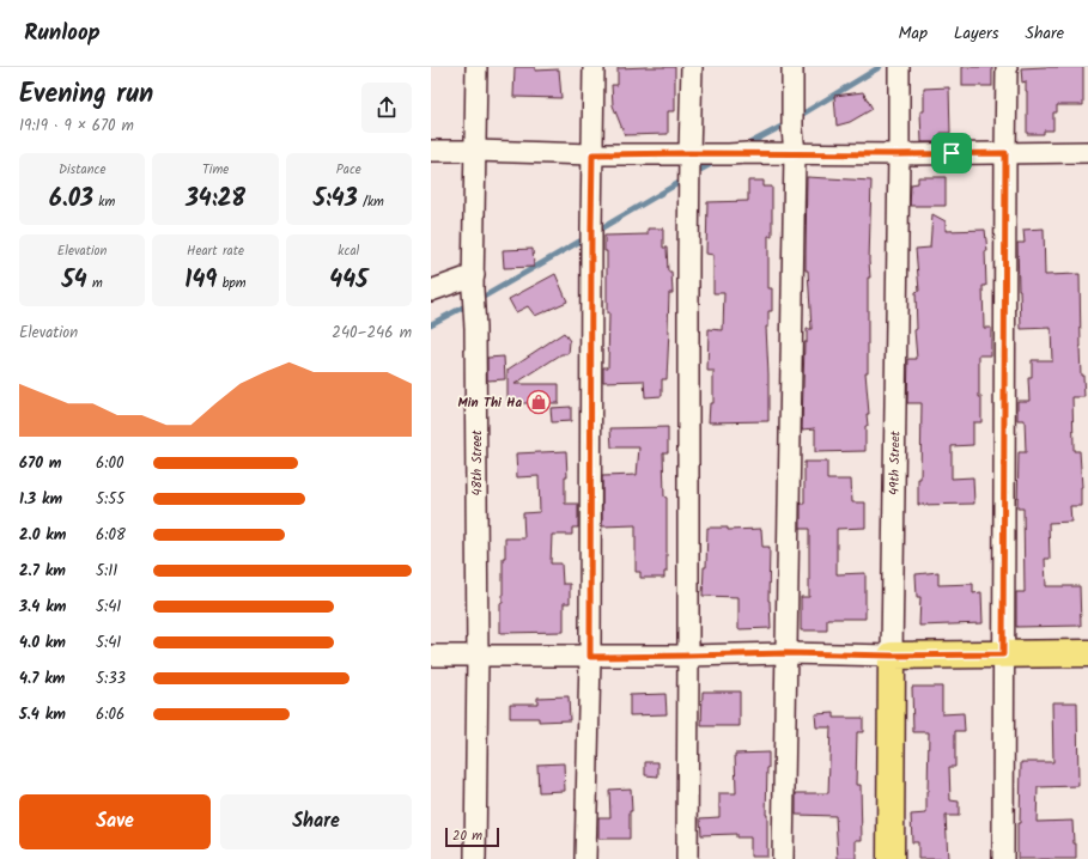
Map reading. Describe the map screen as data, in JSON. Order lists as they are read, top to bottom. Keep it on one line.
{"streets":{"main road":["49th Street"],"street":["48th Street"]},"places":{"shop":["Min Thi Ha"]},"scale_bar":"20 m","page":{"header":"Runloop","nav":["Map","Layers","Share"],"heading":["Evening run","19:19 · 9 × 670 m"],"stats":[["Distance","6.03 km"],["Time","34:28"],["Pace","5:43 /km"],["Elevation","54 m"],["Heart rate","149 bpm"],["kcal","445"]],"chart":["Elevation","240–246 m"],"list":[{"name":"670 m","note":"6:00"},{"name":"1.3 km","note":"5:55"},{"name":"2.0 km","note":"6:08"},{"name":"2.7 km","note":"5:11"},{"name":"3.4 km","note":"5:41"},{"name":"4.0 km","note":"5:41"},{"name":"4.7 km","note":"5:33"},{"name":"5.4 km","note":"6:06"}],"buttons":["Save","Share"],"scale":"20 m"}}
